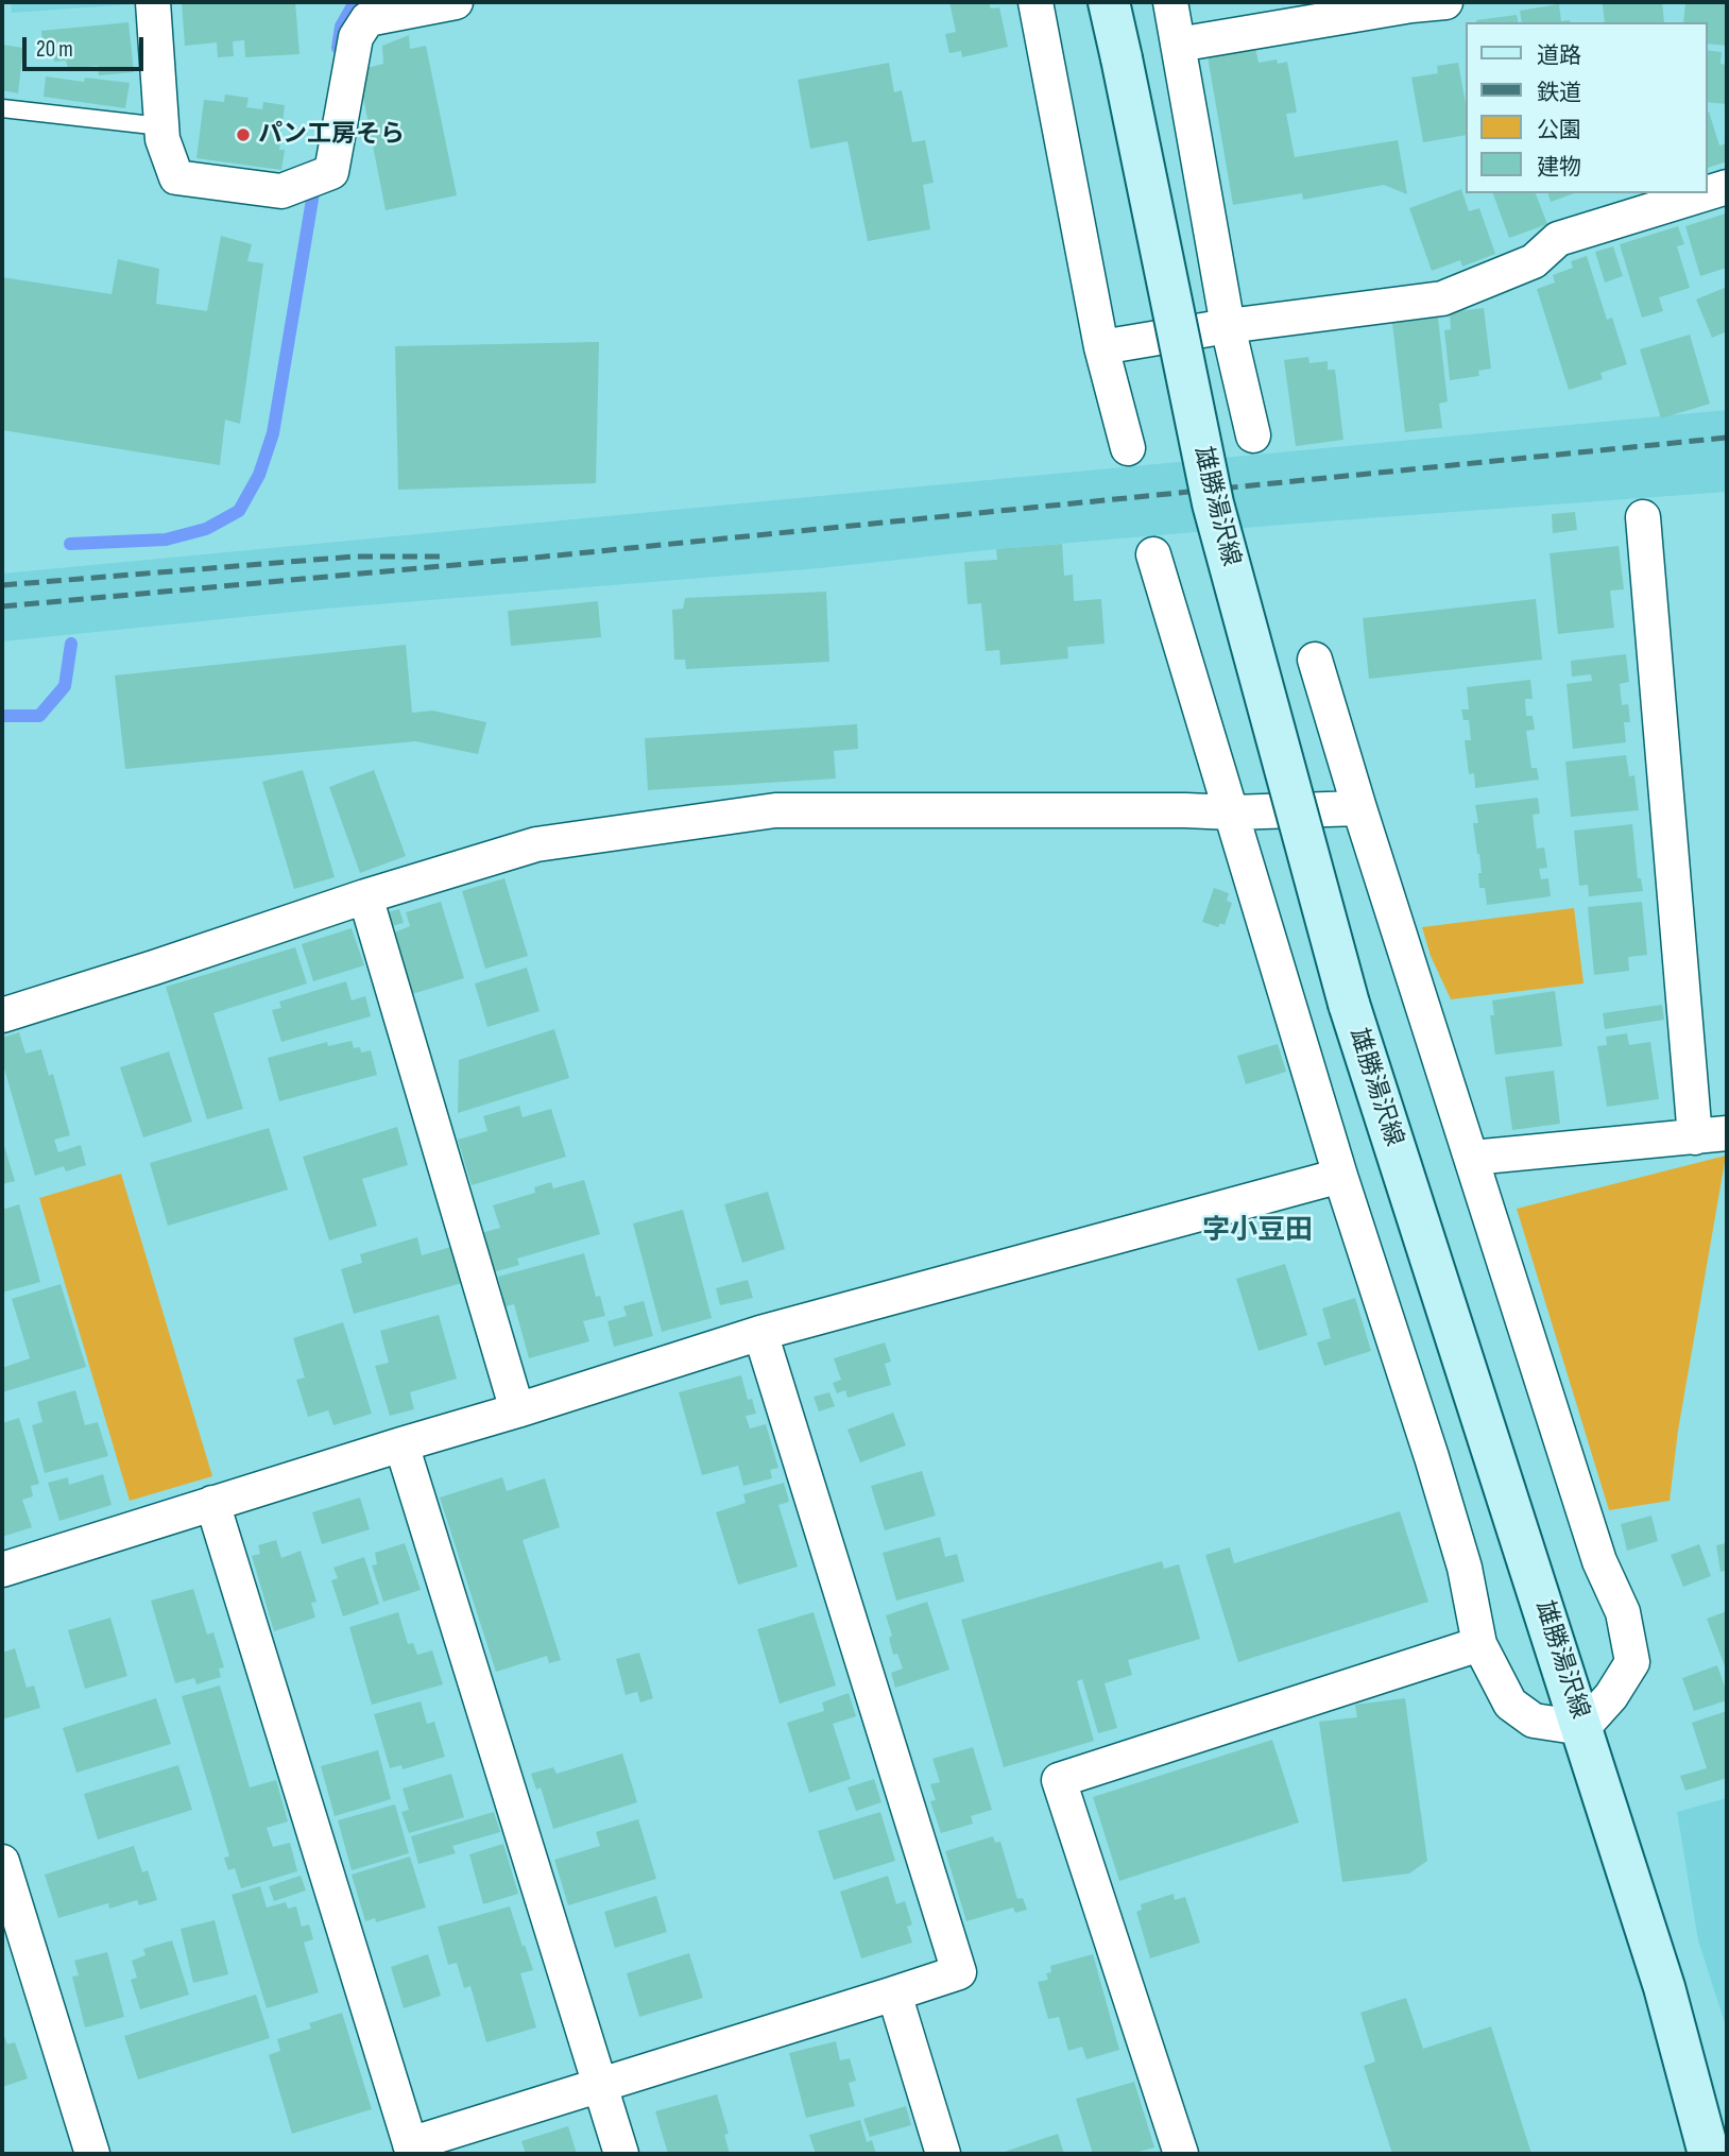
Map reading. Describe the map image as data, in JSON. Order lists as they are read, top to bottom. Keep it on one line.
{"streets":{"main road":["雄勝湯沢線"]},"districts":["字小豆田"],"places":["パン工房そら"],"legend":["道路","鉄道","公園","建物"],"scale_bar":"20 m"}
